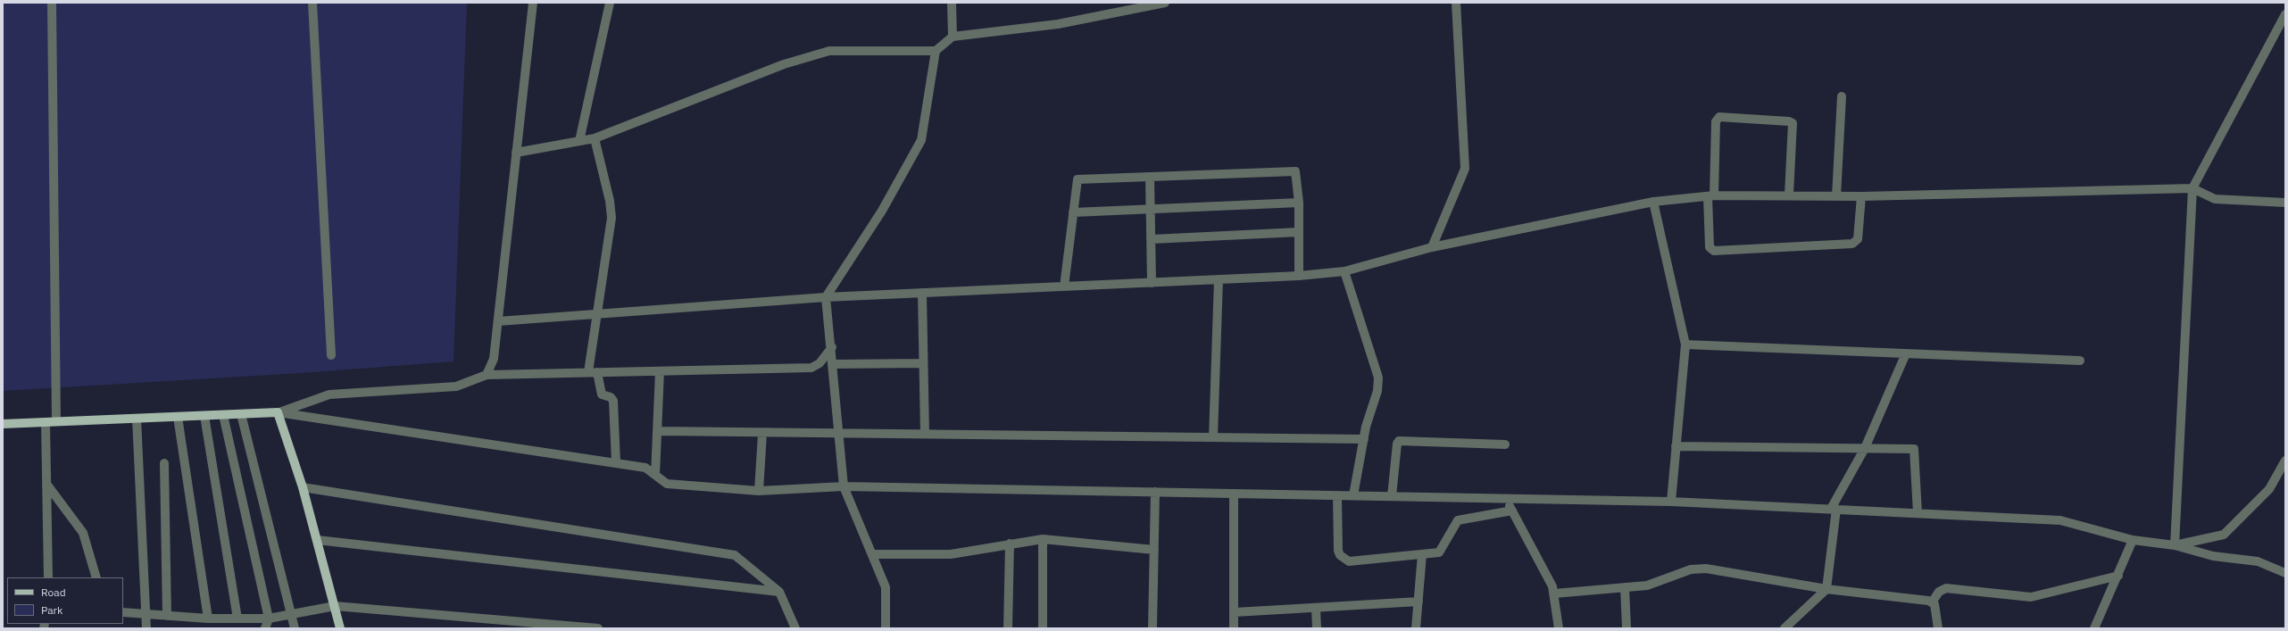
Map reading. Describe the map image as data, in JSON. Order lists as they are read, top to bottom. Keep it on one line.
{"legend":["Road","Park"]}
